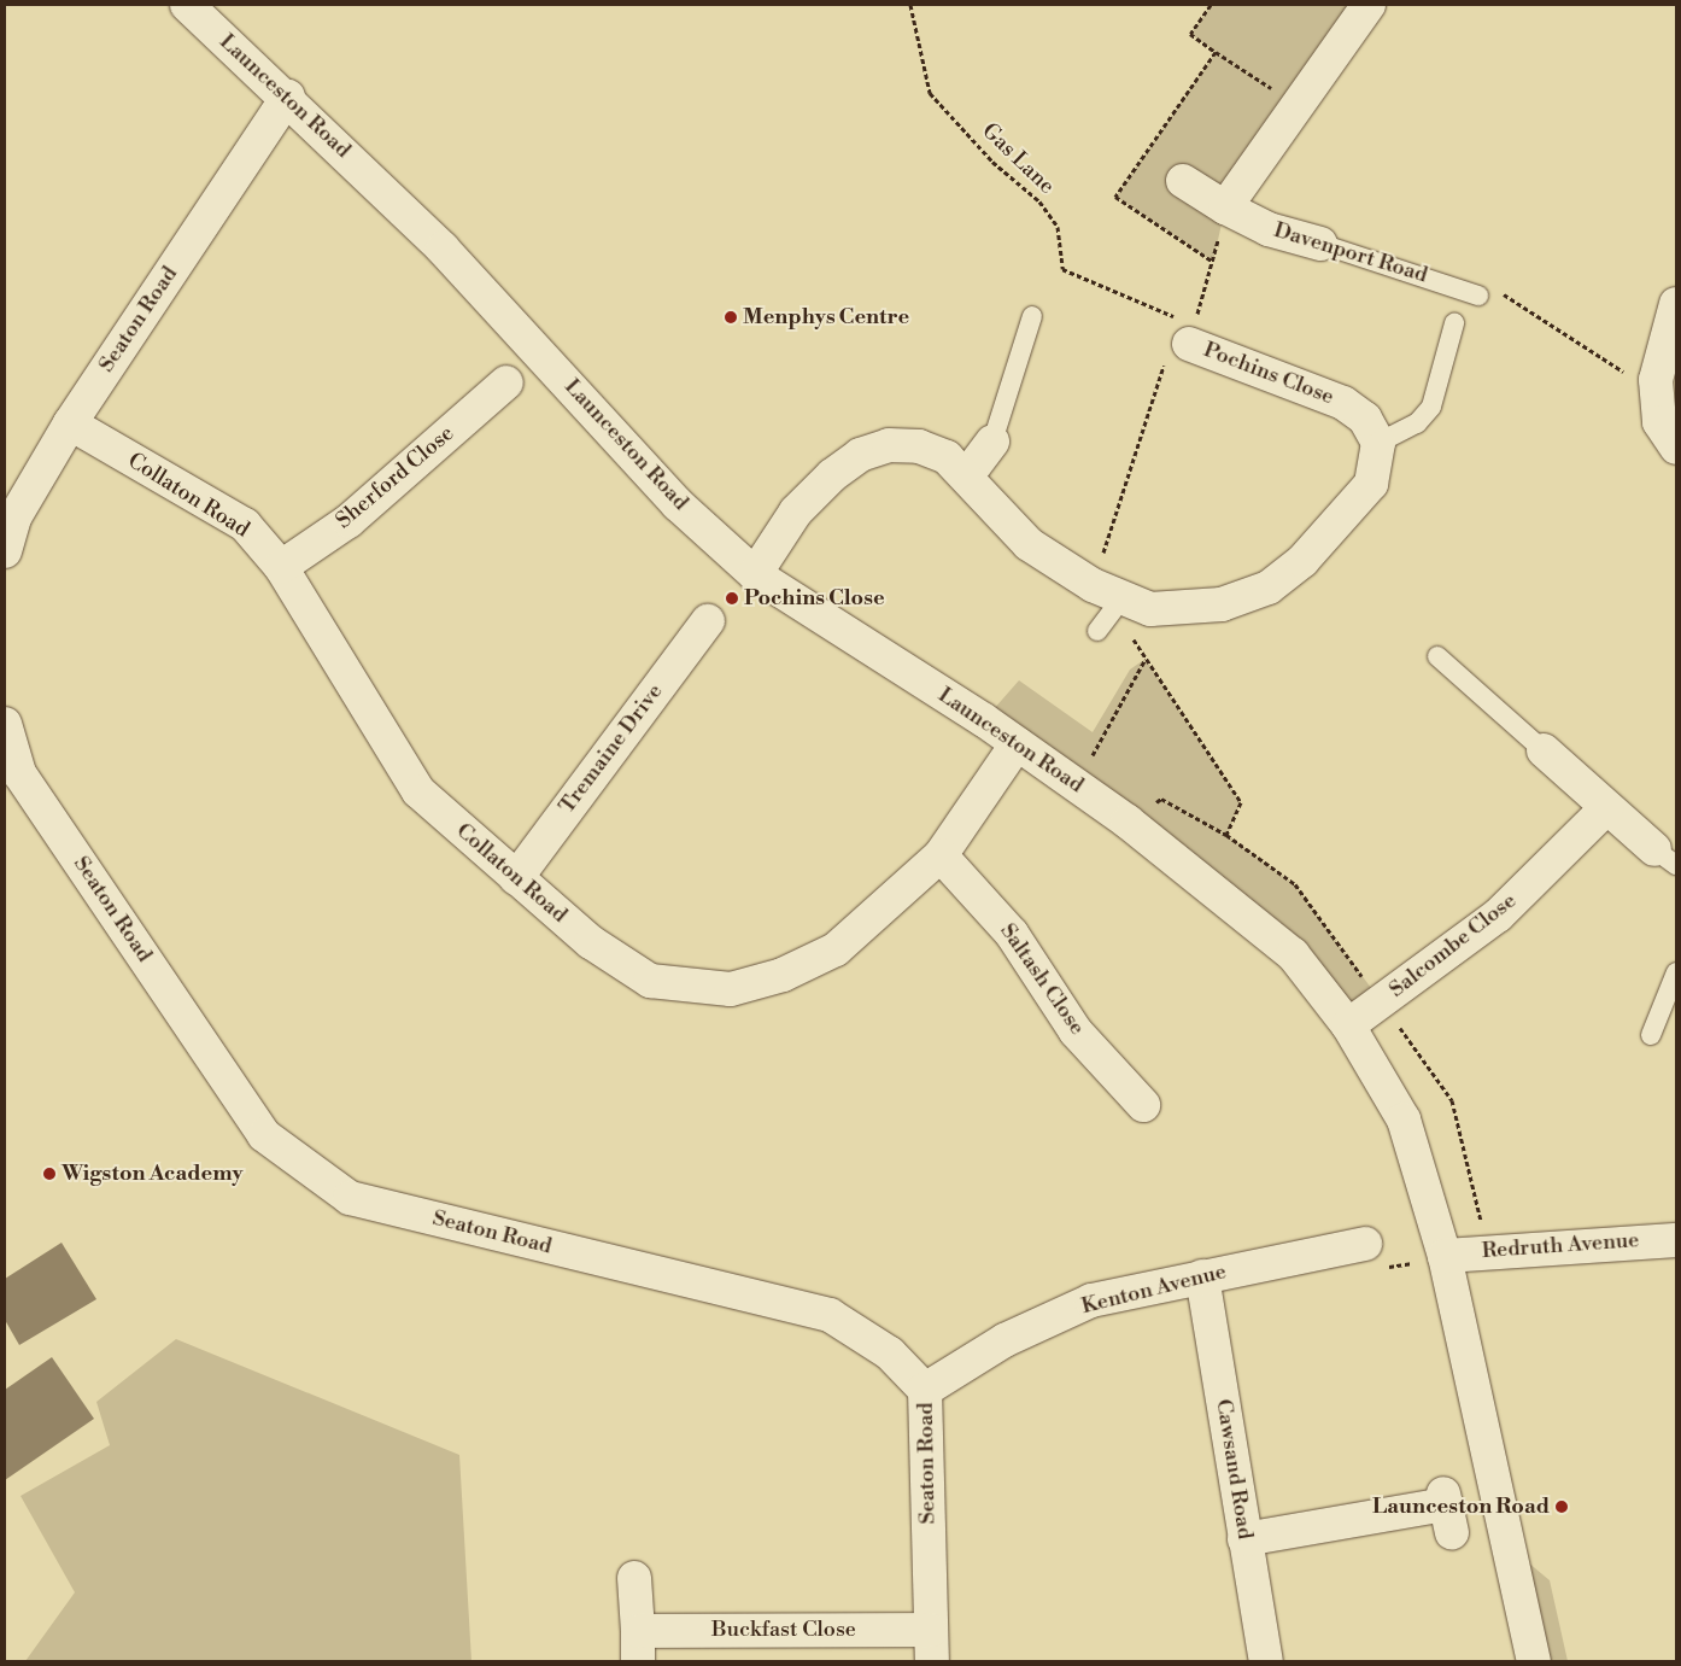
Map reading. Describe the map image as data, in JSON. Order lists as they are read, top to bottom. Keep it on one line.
{"streets":{"street":["Launceston Road","Davenport Road","Seaton Road","Pochins Close","Sherford Close","Collaton Road","Tremaine Drive","Salcombe Close","Saltash Close","Redruth Avenue","Kenton Avenue","Cawsand Road","Buckfast Close"],"path":["Gas Lane"]},"crossings":[["Launceston Road","Seaton Road"],["Launceston Road","Collaton Road"],["Launceston Road","Salcombe Close"],["Launceston Road","Redruth Avenue"],["Gas Lane","Pochins Close"],["Seaton Road","Collaton Road"],["Seaton Road","Kenton Avenue"],["Seaton Road","Buckfast Close"],["Sherford Close","Collaton Road"],["Collaton Road","Tremaine Drive"],["Collaton Road","Saltash Close"],["Kenton Avenue","Cawsand Road"]],"places":["Menphys Centre","Pochins Close","Wigston Academy","Launceston Road"]}
